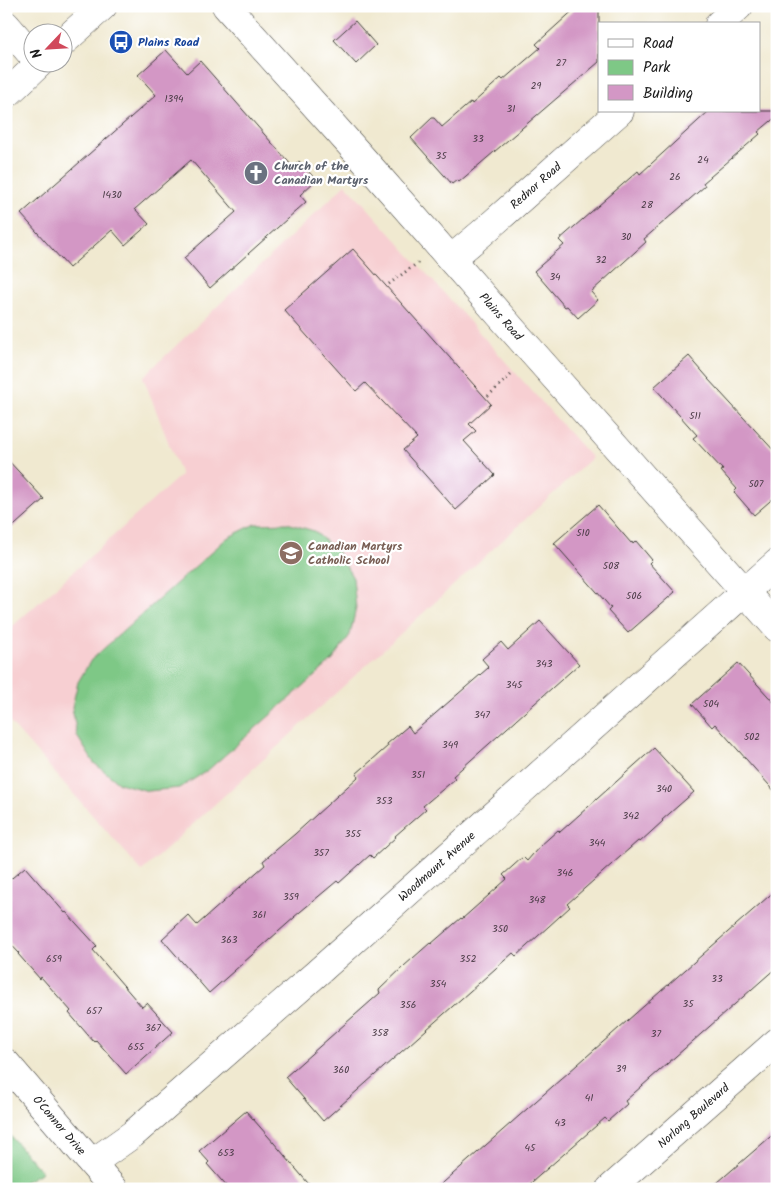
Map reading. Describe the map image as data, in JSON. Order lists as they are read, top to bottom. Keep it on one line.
{"streets":{"street":["Rednor Road","Plains Road","Woodmount Avenue","Norlong Boulevard","O'Connor Drive"]},"crossings":[["Rednor Road","Plains Road"],["Plains Road","Woodmount Avenue"],["Woodmount Avenue","O'Connor Drive"]],"places":{"bus stop":["Plains Road"],"church":["Church of the Canadian Martyrs"],"school or university":["Canadian Martyrs Catholic School"]},"house_numbers":["27","29","1394","31","33","35","24","26","1430","28","30","32","34","511","507","510","508","506","343","345","504","347","502","349","351","340","353","342","355","344","357","346","359","348","361","350","363","659","352","33","354","35","356","657","367","358","37","655","39","360","41","43","45","653"],"legend":["Road","Park","Building"],"north":"bottom left"}
